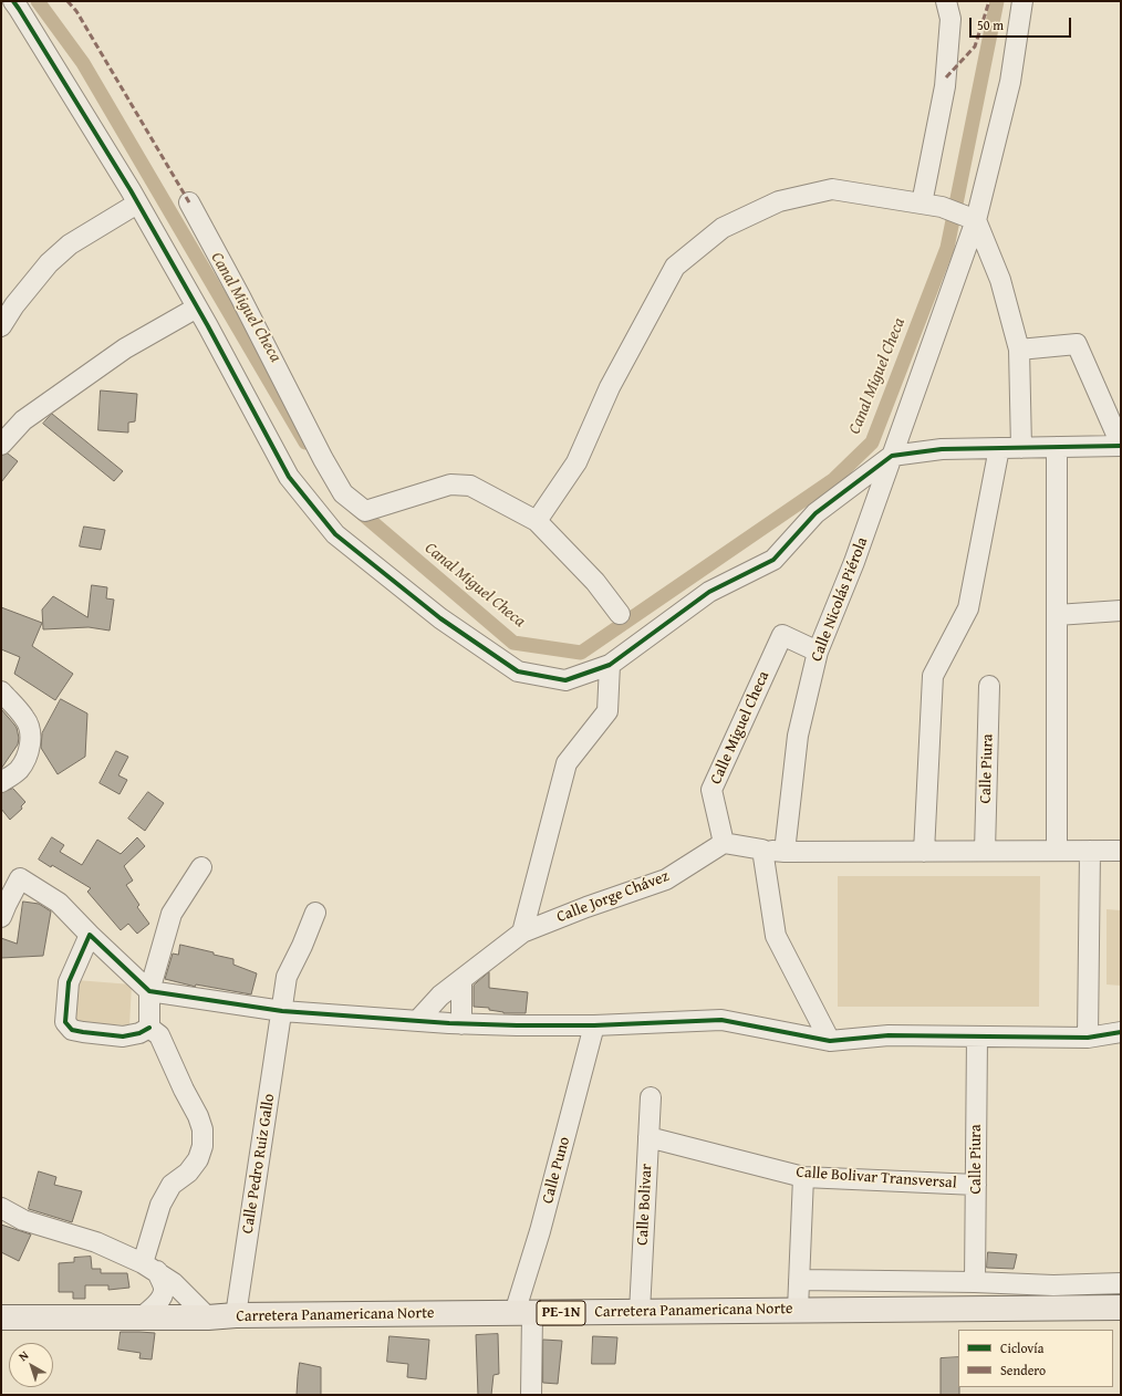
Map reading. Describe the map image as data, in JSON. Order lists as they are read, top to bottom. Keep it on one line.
{"streets":{"highway":["Carretera Panamericana Norte","PE-1N"],"street":["Calle Nicolás Piérola","Calle Miguel Checa","Calle Piura","Calle Jorge Chávez","Calle Pedro Ruiz Gallo","Calle Puno","Calle Bolivar Transversal","Calle Bolivar"]},"crossings":[["Calle Nicolás Piérola","Calle Miguel Checa"],["Calle Miguel Checa","Calle Jorge Chávez"],["Calle Piura","Calle Bolivar Transversal"],["Calle Pedro Ruiz Gallo","Carretera Panamericana Norte"],["Calle Puno","Carretera Panamericana Norte"],["Calle Bolivar Transversal","Calle Bolivar"],["Calle Bolivar","Carretera Panamericana Norte"]],"water":["Canal Miguel Checa"],"legend":["Ciclovía","Sendero"],"scale_bar":"50 m","north":"top left"}
